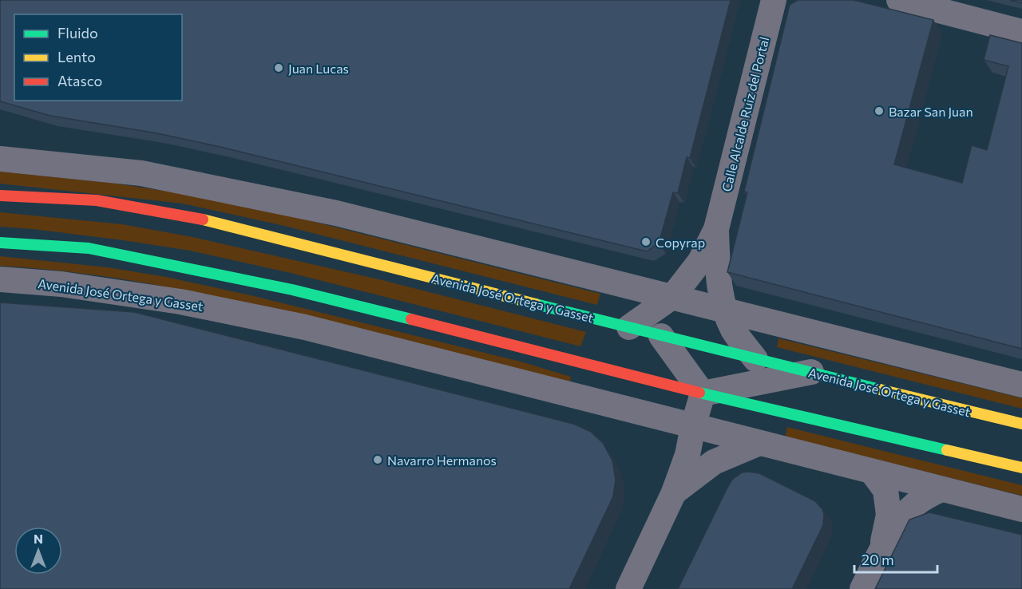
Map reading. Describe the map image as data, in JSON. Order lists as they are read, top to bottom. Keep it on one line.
{"streets":{"main road":["Avenida José Ortega y Gasset"],"street":["Calle Alcalde Ruiz del Portal"]},"crossings":[["Calle Alcalde Ruiz del Portal","Avenida José Ortega y Gasset"]],"places":["Juan Lucas","Bazar San Juan","Copyrap","Navarro Hermanos"],"legend":["Fluido","Lento","Atasco"],"scale_bar":"20 m","north":"top"}
